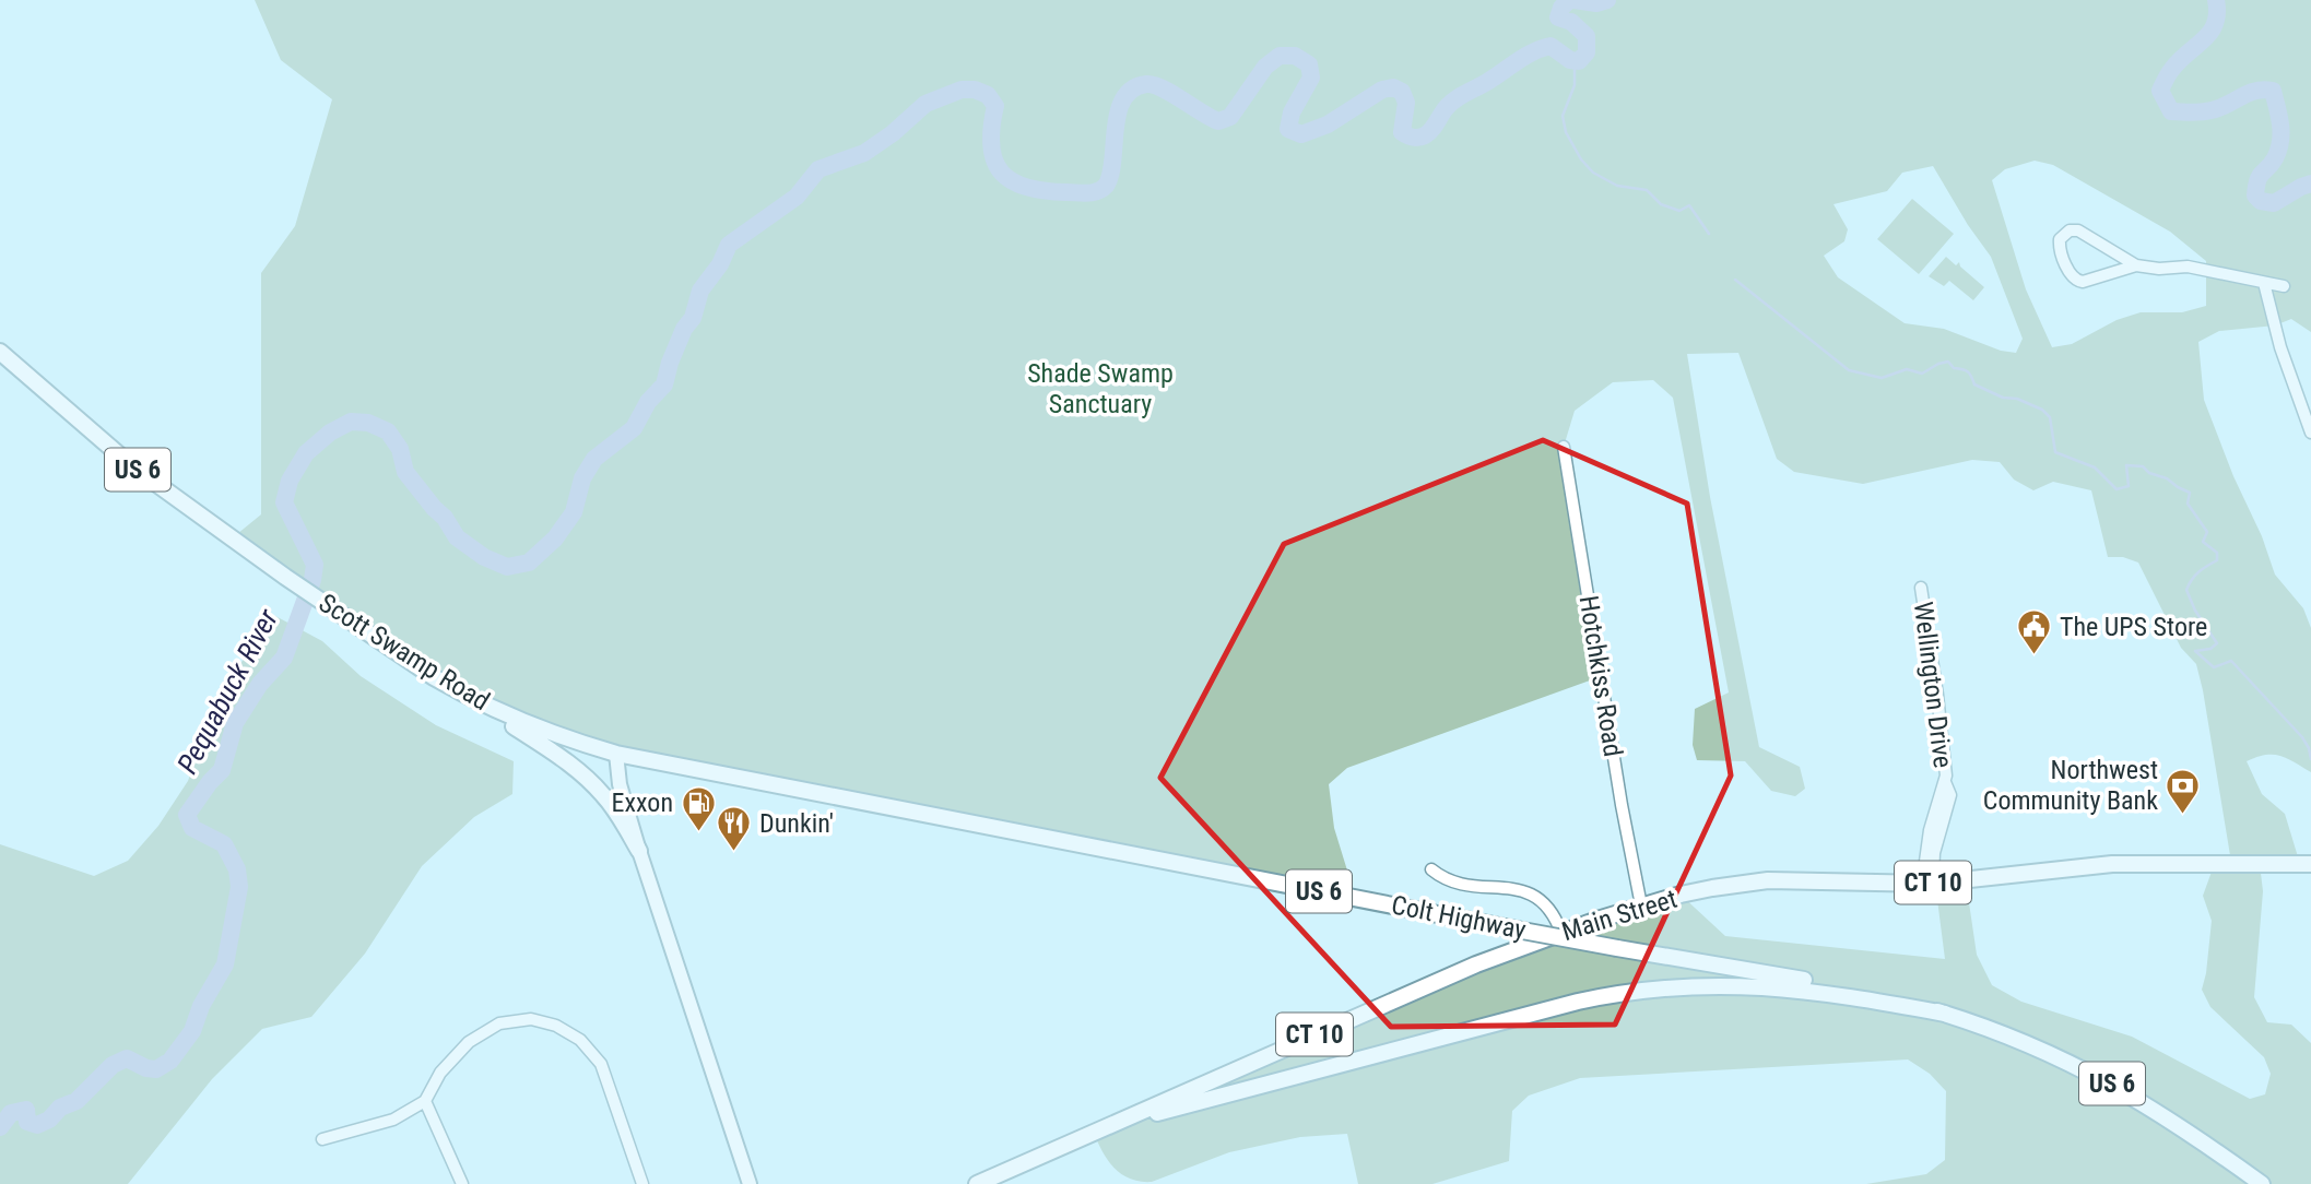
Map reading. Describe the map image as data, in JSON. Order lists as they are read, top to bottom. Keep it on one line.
{"streets":{"highway":["US 6","Scott Swamp Road","CT 10","Main Street","Colt Highway"],"street":["Hotchkiss Road","Wellington Drive"]},"crossings":[["Scott Swamp Road","Colt Highway"],["Hotchkiss Road","Main Street"],["Wellington Drive","Main Street"]],"water":["Pequabuck River"],"parks":["Shade Swamp Sanctuary"],"places":{"public building":["The UPS Store"],"bank":["Northwest Community Bank"],"fuel station":["Exxon"],"restaurant":["Dunkin'"]}}
